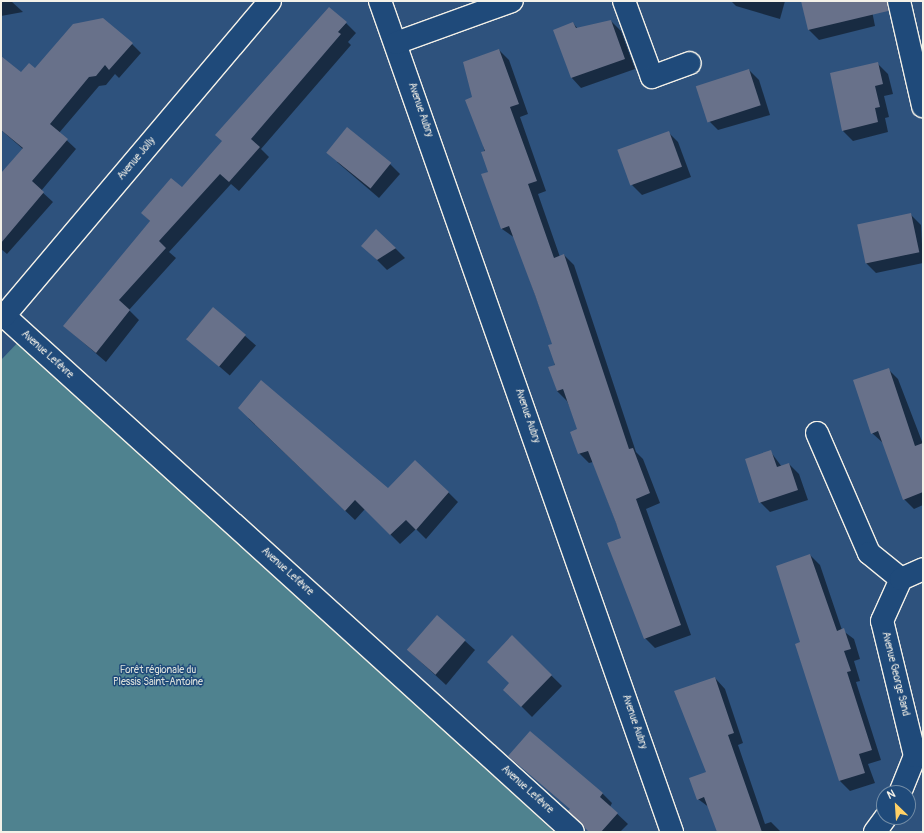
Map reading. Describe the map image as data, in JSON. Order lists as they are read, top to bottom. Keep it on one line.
{"streets":{"street":["Avenue Aubry","Avenue Jolly","Avenue Lefèvre","Avenue George Sand"]},"crossings":[["Avenue Jolly","Avenue Lefèvre"]],"parks":["Forêt régionale du Plessis Saint-Antoine"],"north":"top left"}
